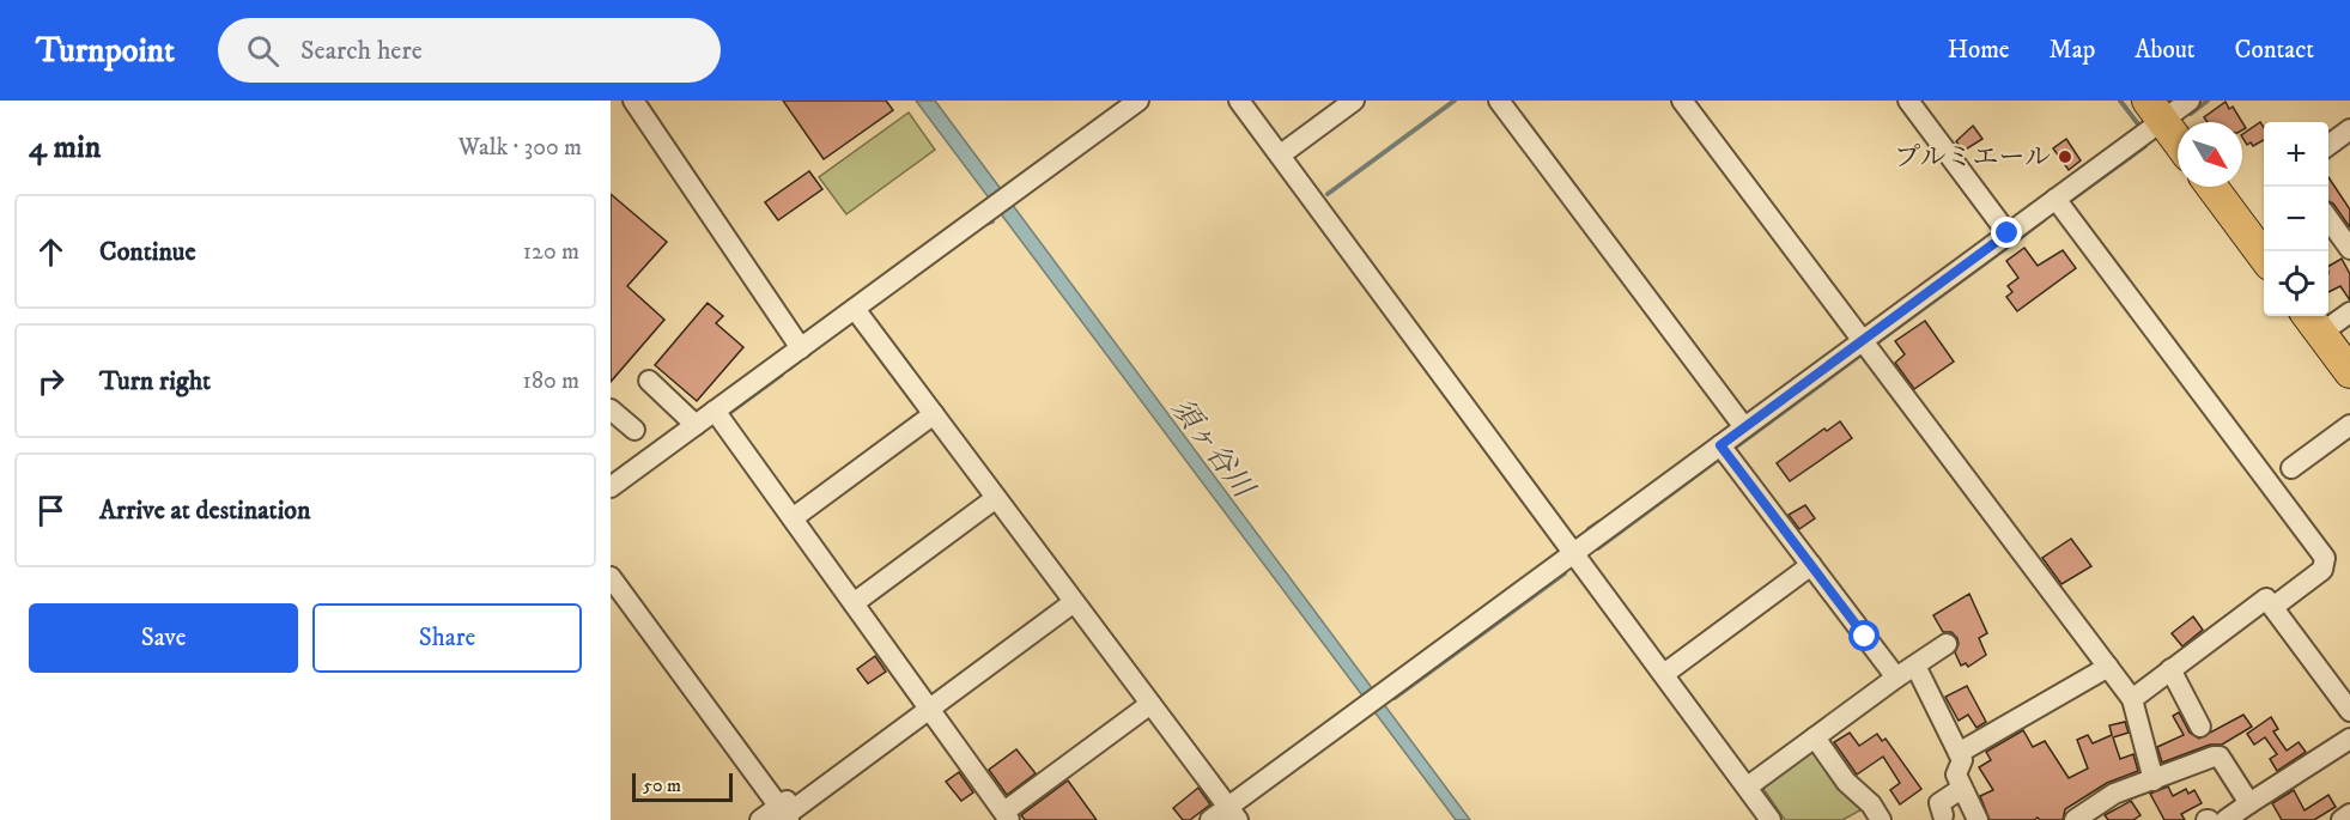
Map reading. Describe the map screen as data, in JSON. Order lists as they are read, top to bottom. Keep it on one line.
{"water":["須ヶ谷川"],"places":["プルミエール"],"scale_bar":"50 m","north":"bottom right","page":{"header":"Turnpoint","search":"Search here","nav":["Home","Map","About","Contact"],"heading":["4 min","Walk · 300 m"],"map_buttons":["+","−"],"list":[["Continue","120 m"],["Turn right","180 m"],"Arrive at destination"],"buttons":["Save","Share"],"scale":"50 m"}}
